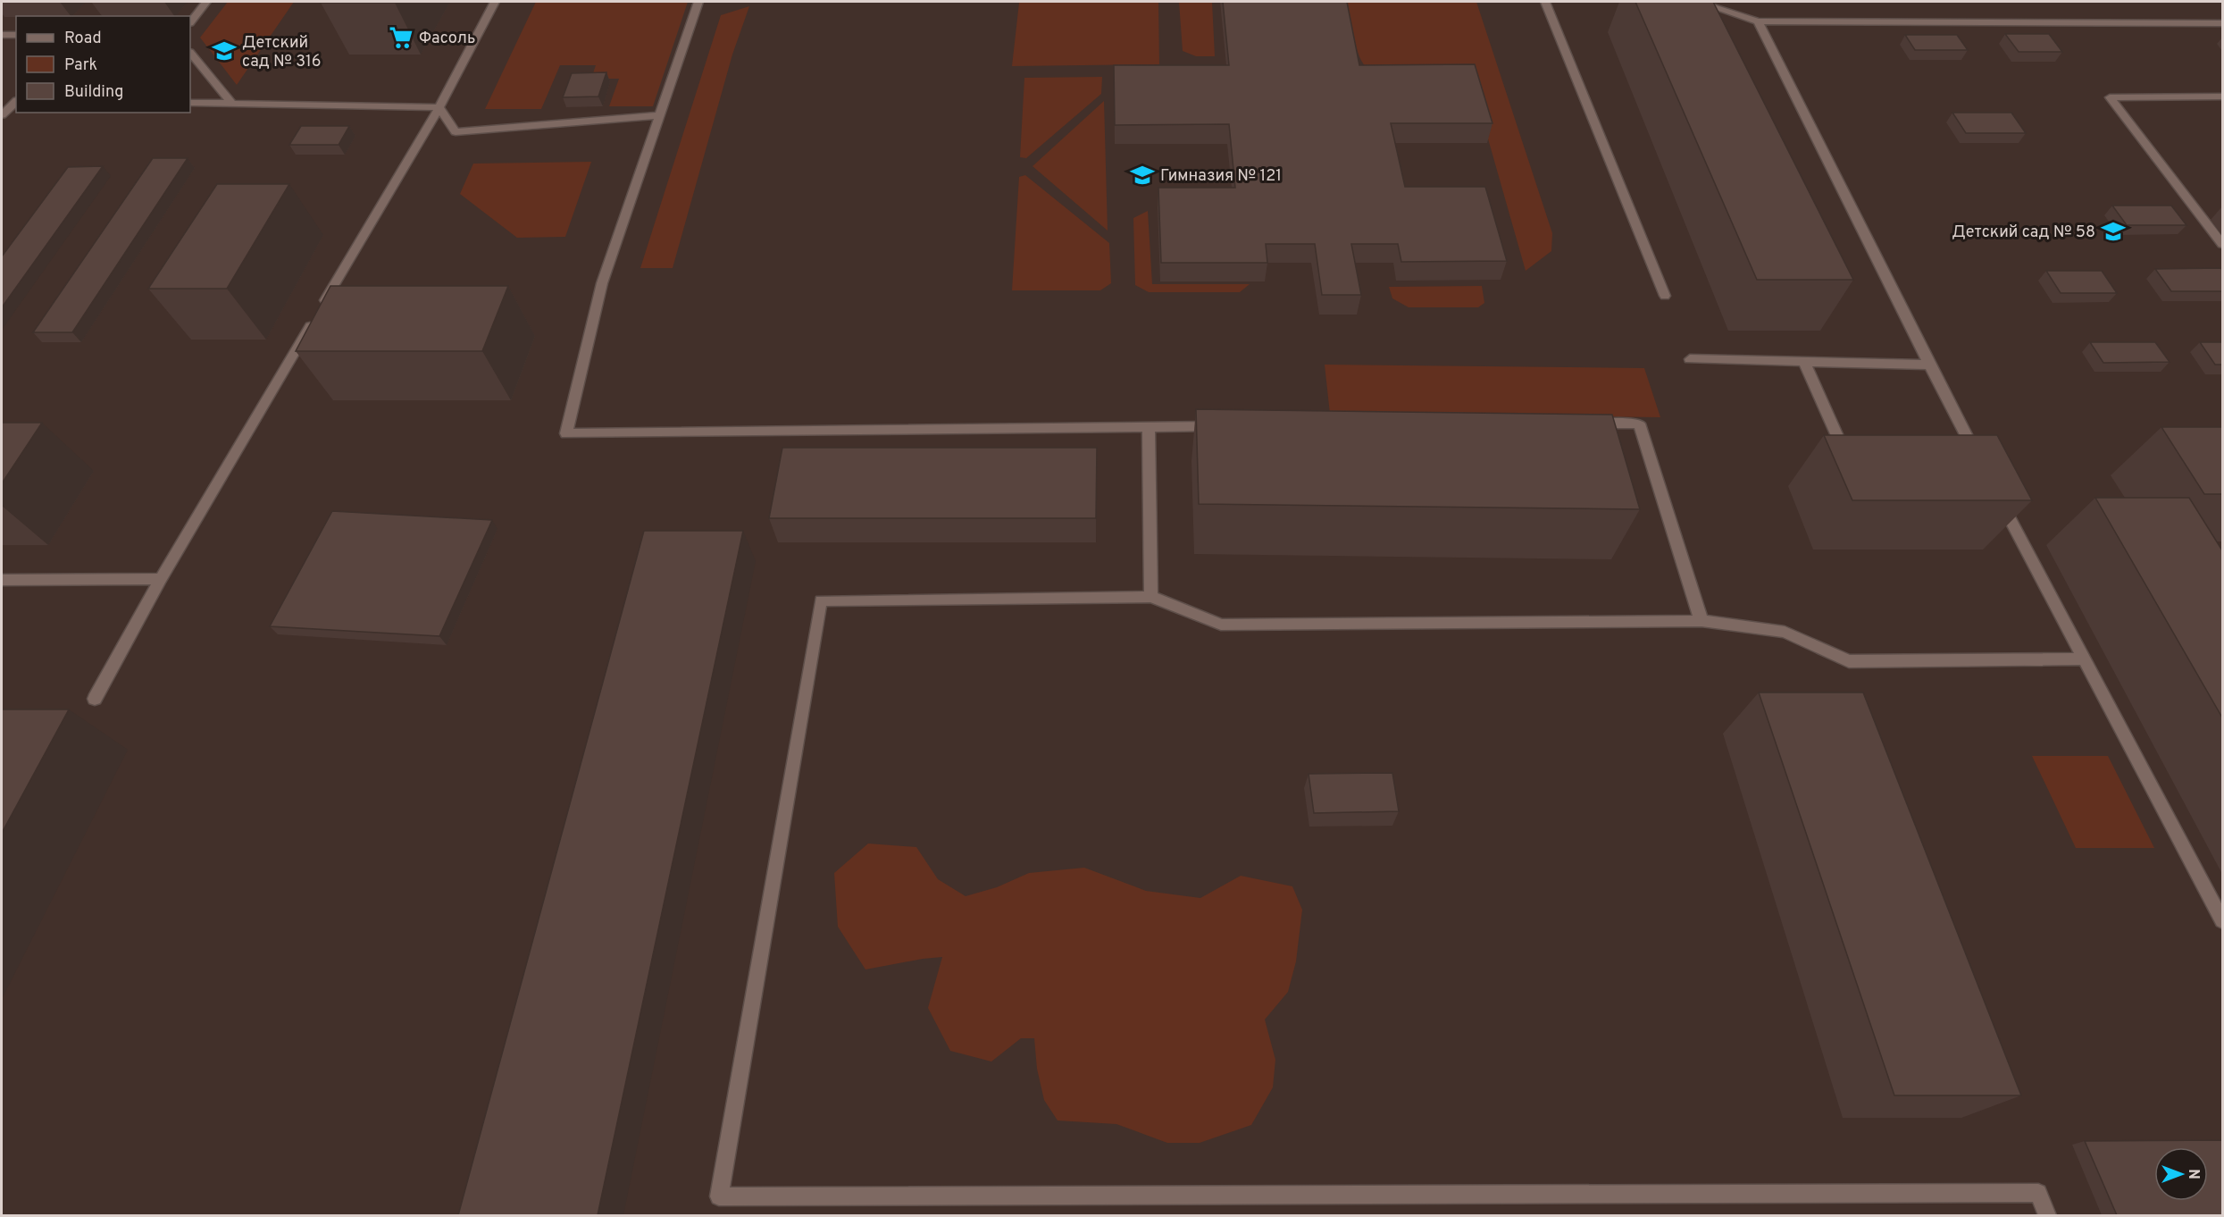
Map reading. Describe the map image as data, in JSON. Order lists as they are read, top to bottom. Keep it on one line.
{"places":{"supermarket":["Фасоль"],"school or university":["Детский сад № 316","Гимназия № 121","Детский сад № 58"]},"legend":["Road","Park","Building"],"north":"right"}
